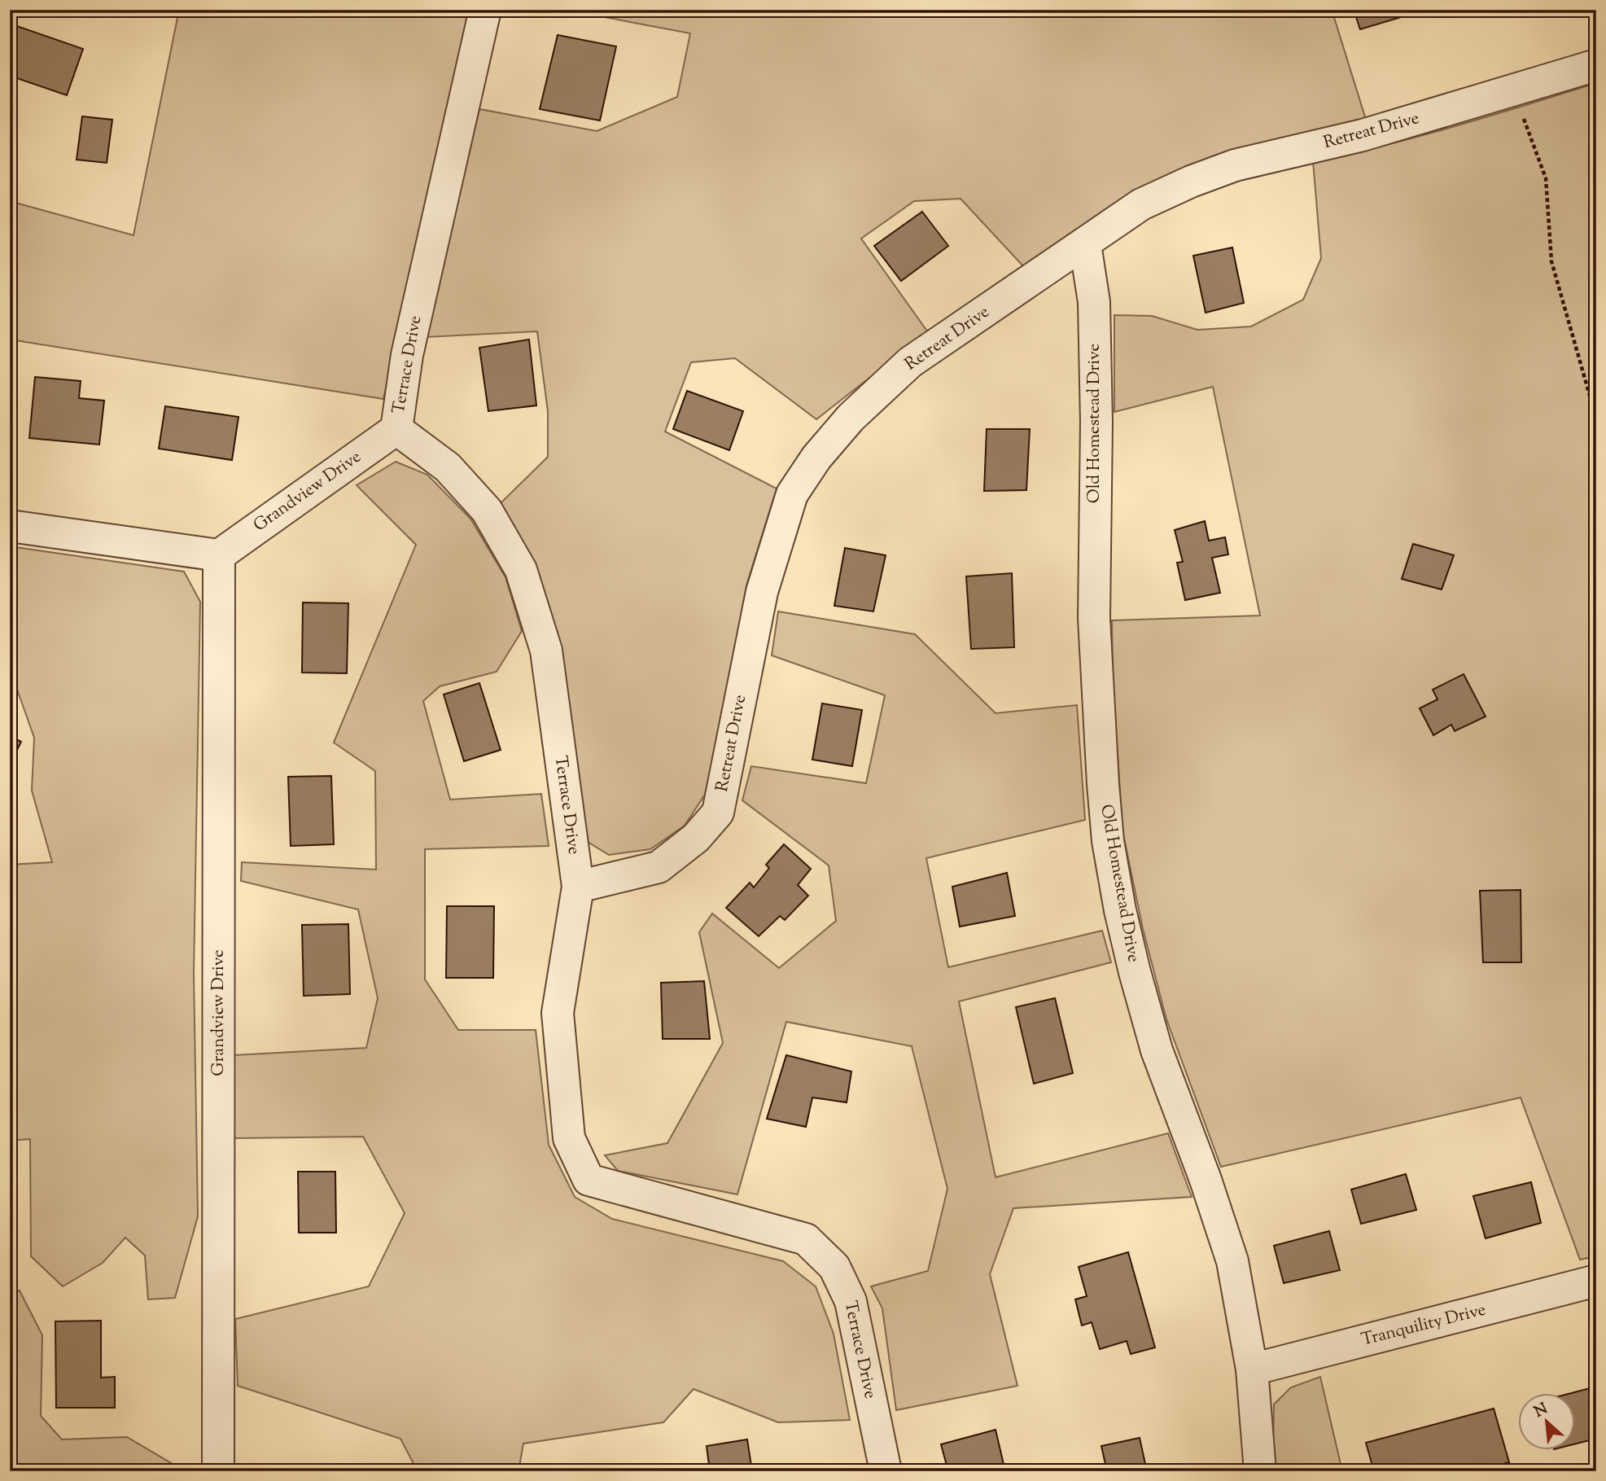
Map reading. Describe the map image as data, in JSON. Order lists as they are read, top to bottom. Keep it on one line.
{"streets":{"street":["Retreat Drive","Terrace Drive","Old Homestead Drive","Grandview Drive","Tranquility Drive"]},"crossings":[["Retreat Drive","Terrace Drive"],["Retreat Drive","Old Homestead Drive"],["Terrace Drive","Grandview Drive"],["Old Homestead Drive","Tranquility Drive"]],"north":"top left"}
